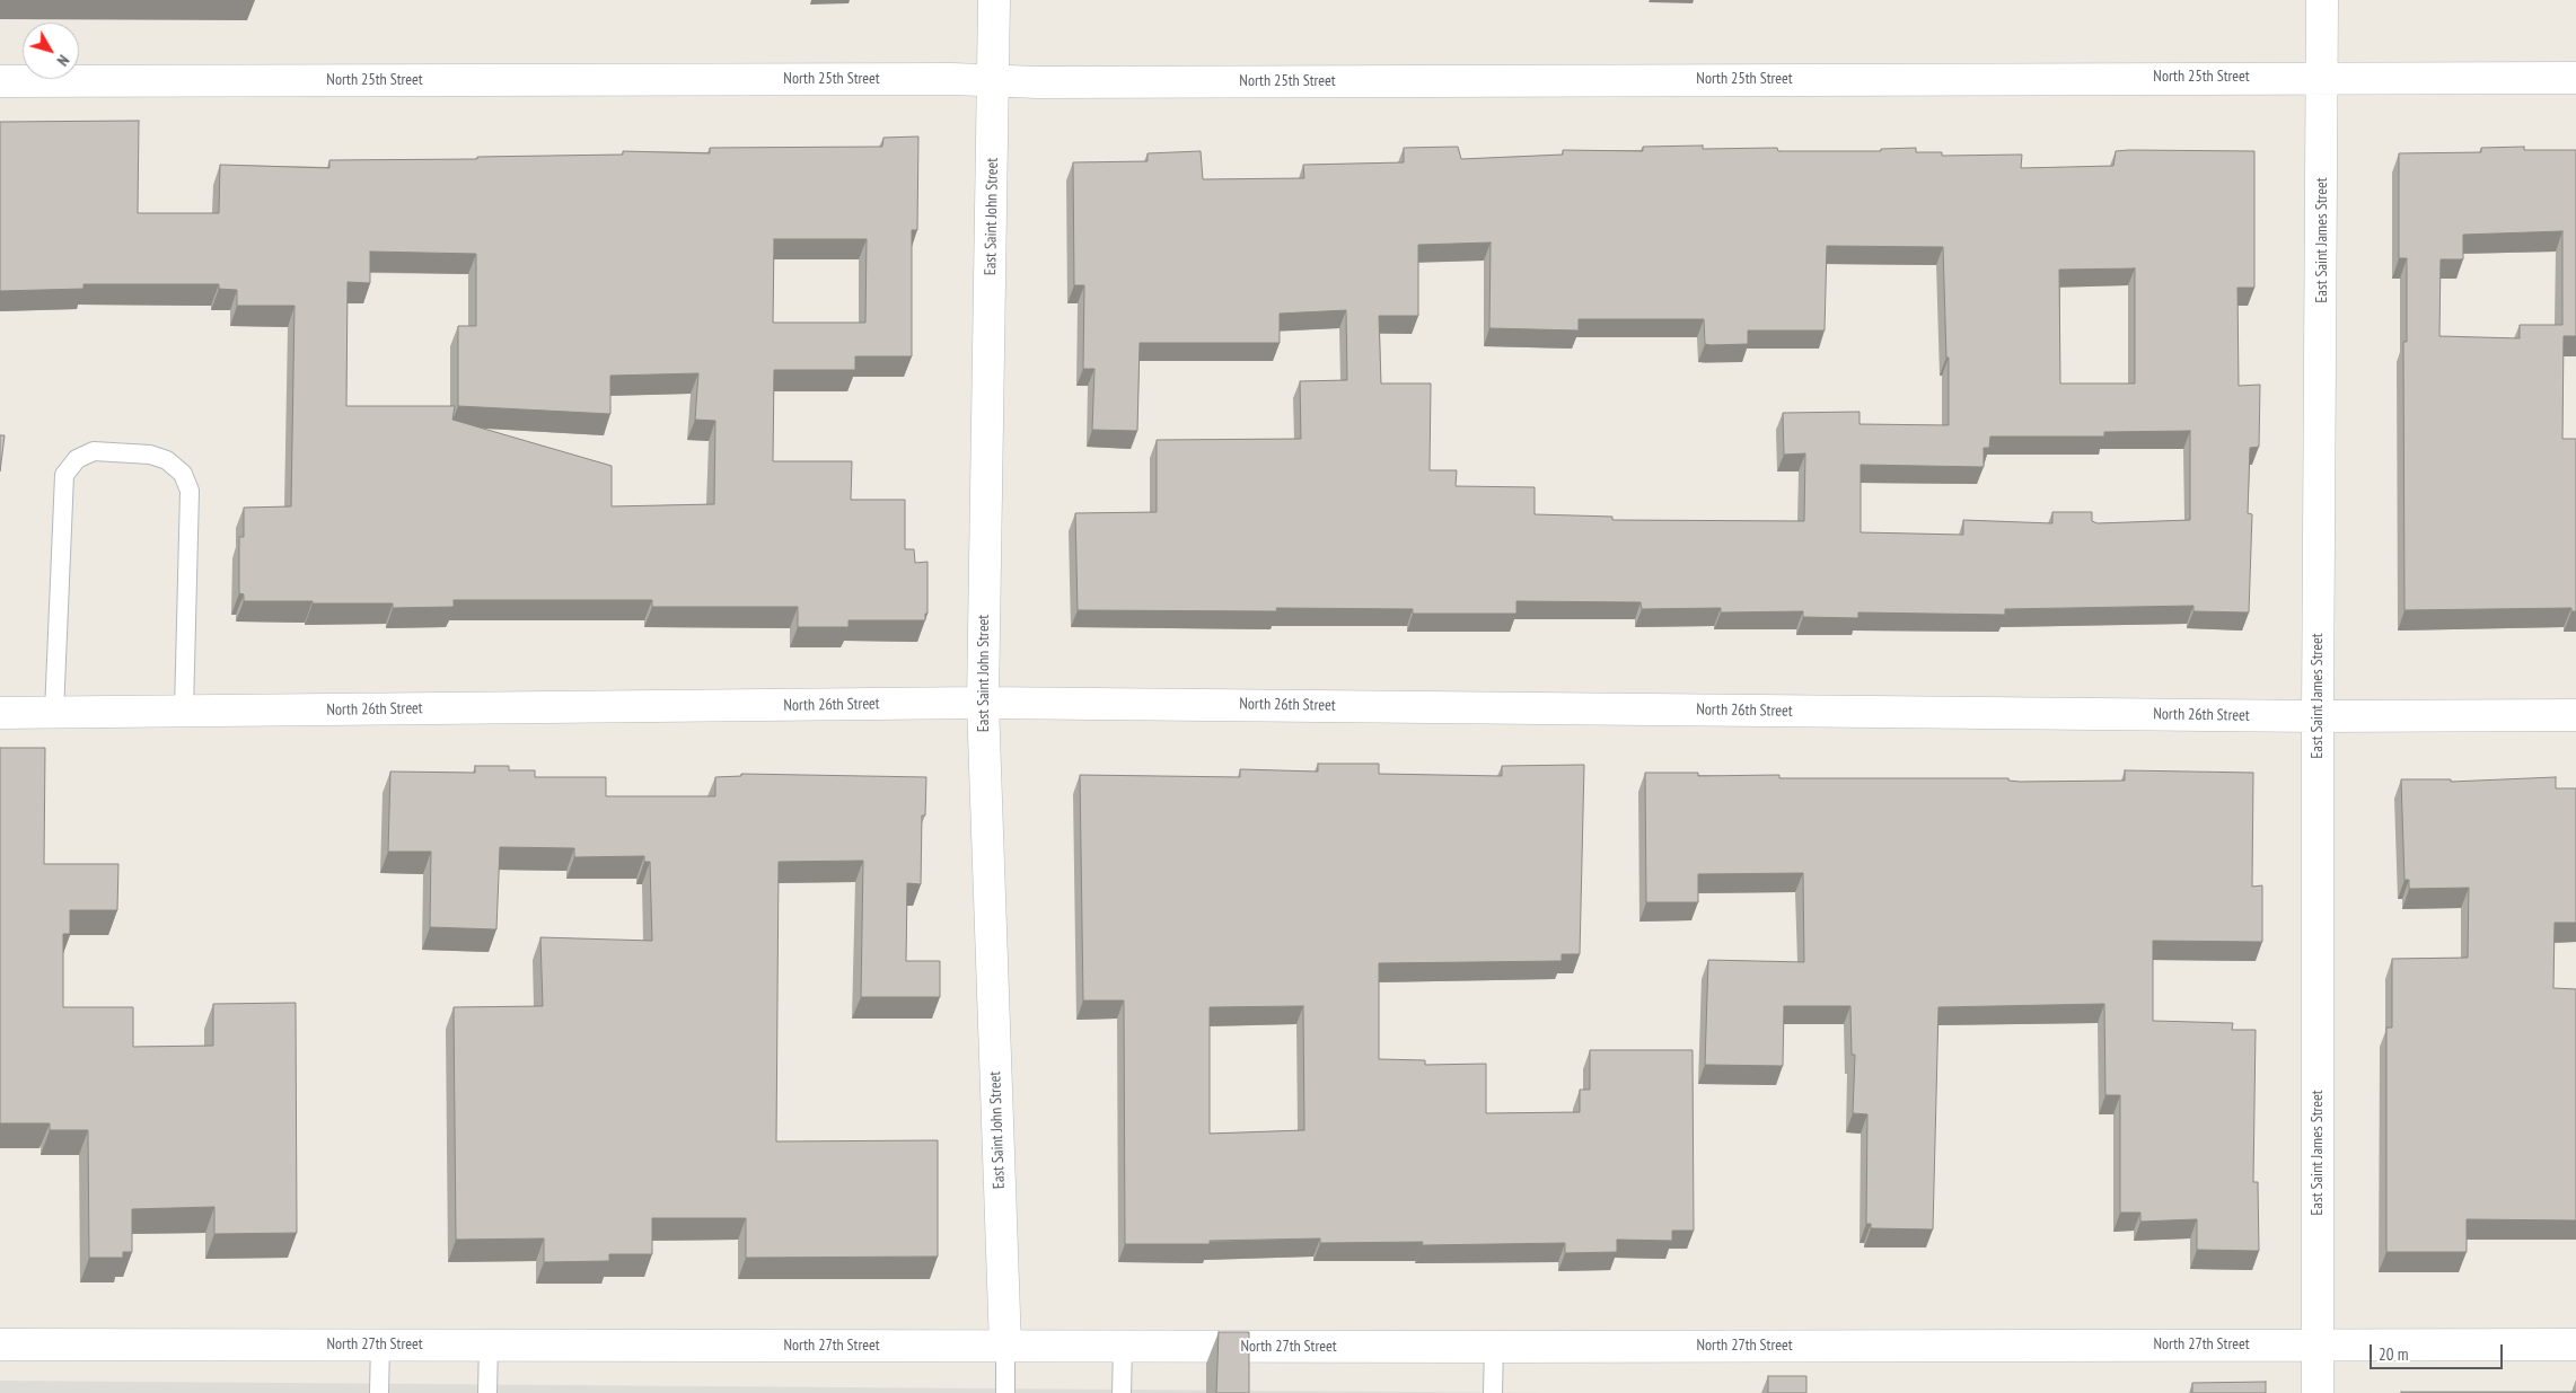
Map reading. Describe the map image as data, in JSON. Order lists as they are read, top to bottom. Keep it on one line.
{"streets":{"street":["North 25th Street","East Saint John Street","East Saint James Street","North 26th Street","North 27th Street"]},"crossings":[["North 25th Street","East Saint John Street"],["North 25th Street","East Saint James Street"],["East Saint John Street","North 26th Street"],["East Saint John Street","North 27th Street"],["East Saint James Street","North 26th Street"],["East Saint James Street","North 27th Street"]],"scale_bar":"20 m","north":"bottom right"}
